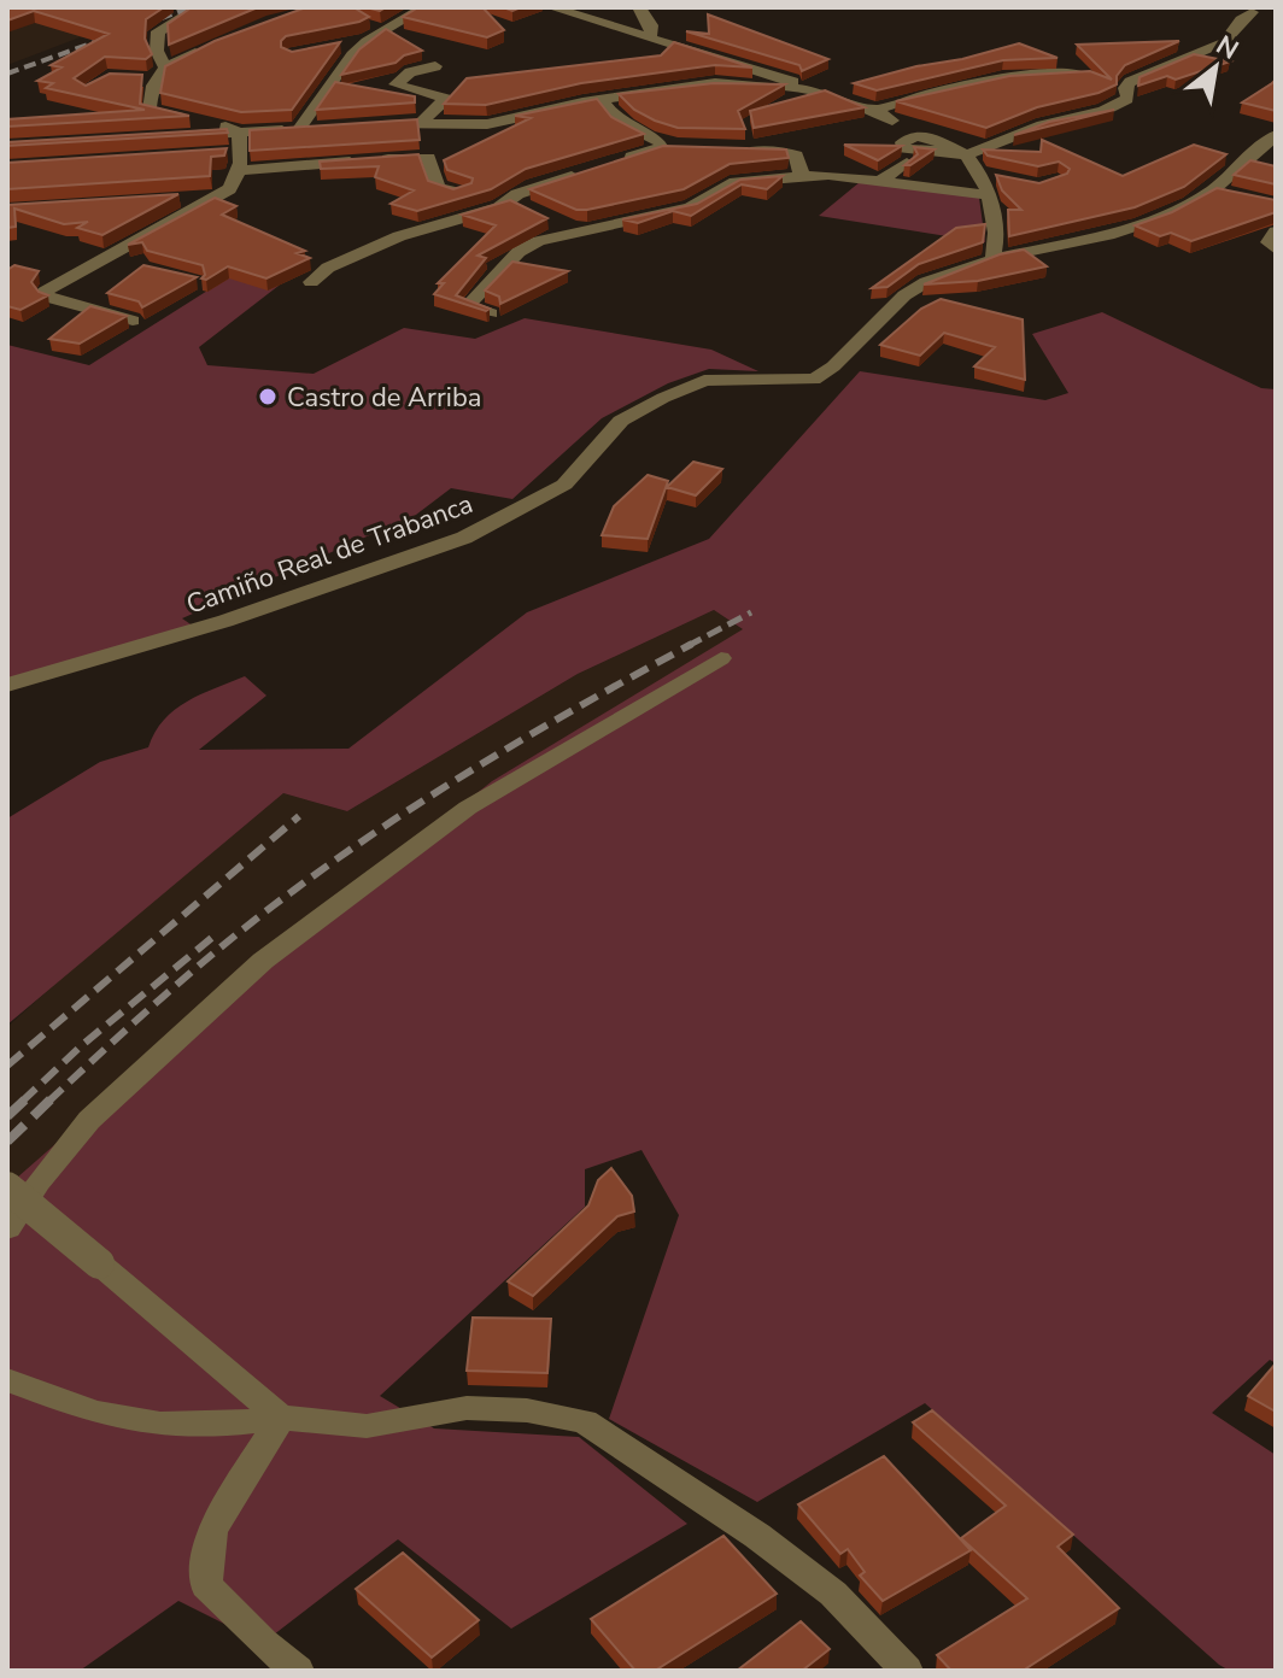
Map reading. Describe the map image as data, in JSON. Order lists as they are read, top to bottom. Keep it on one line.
{"streets":{"street":["Camiño Real de Trabanca"]},"places":["Castro de Arriba"],"north":"top right"}
